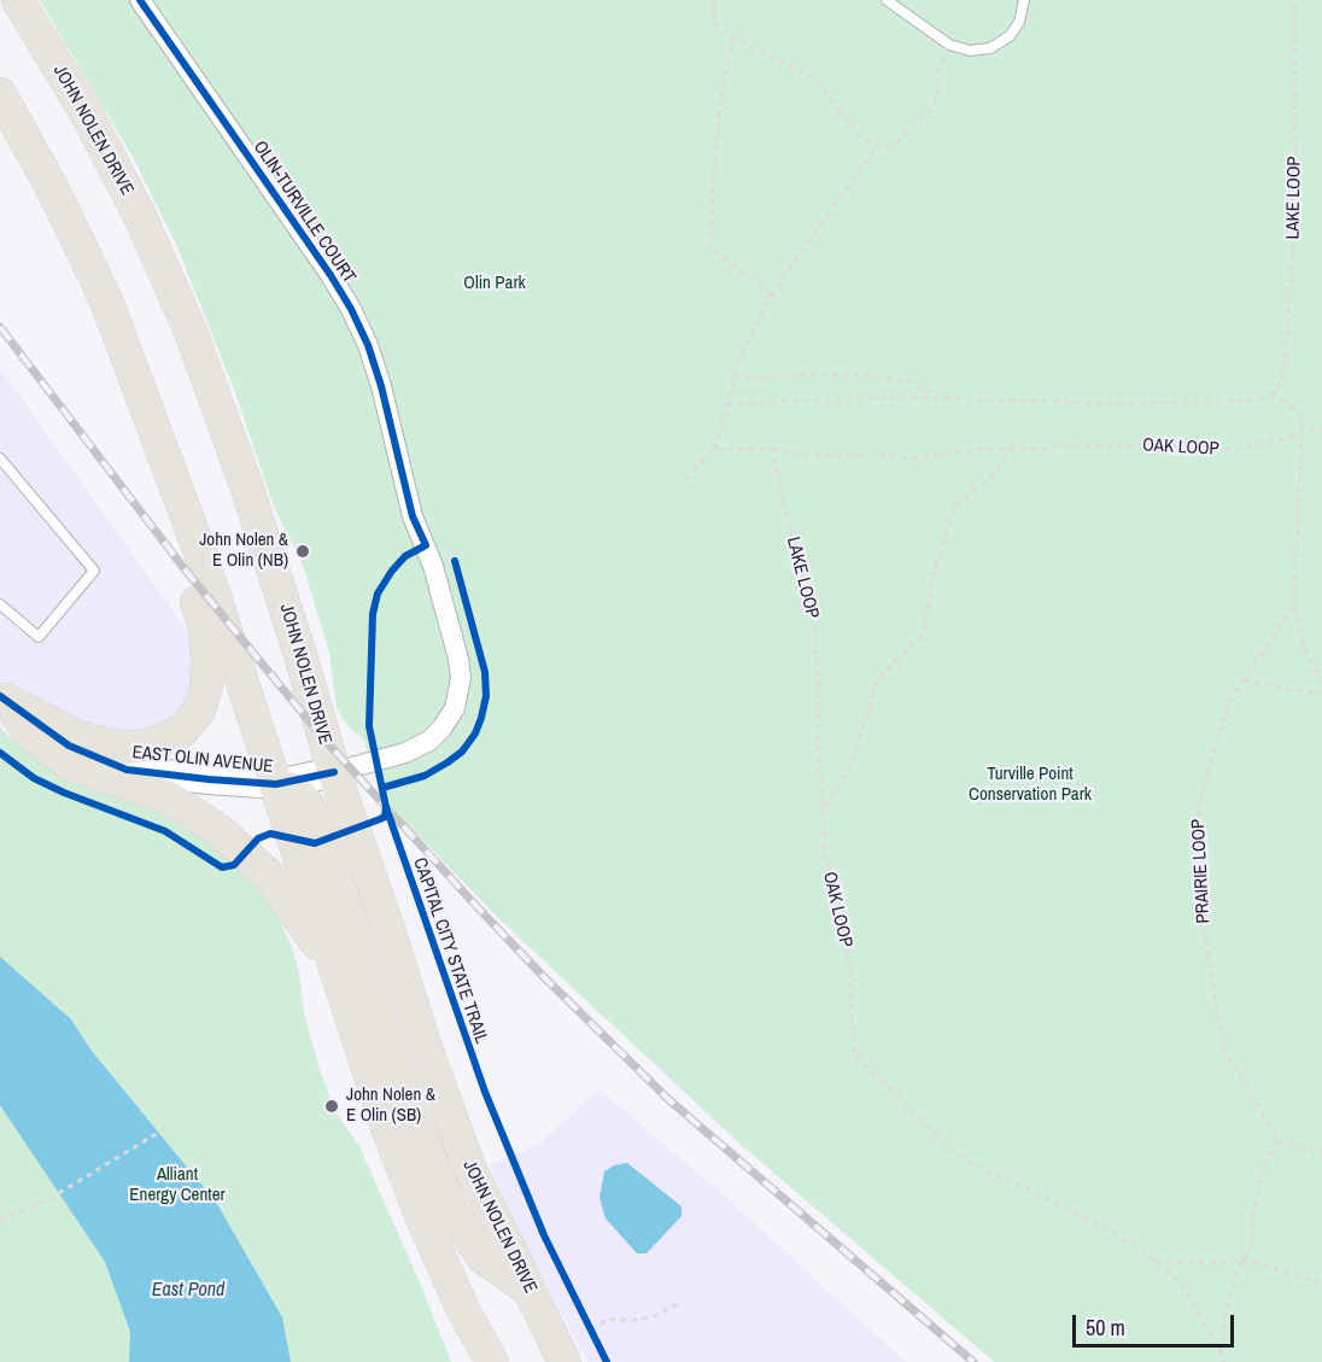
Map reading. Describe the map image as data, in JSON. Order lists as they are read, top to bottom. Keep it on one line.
{"streets":{"main road":["JOHN NOLEN DRIVE"],"street":["OLIN-TURVILLE COURT","EAST OLIN AVENUE"],"path":["LAKE LOOP","OAK LOOP","PRAIRIE LOOP"],"cycle path":["CAPITAL CITY STATE TRAIL"]},"crossings":[["JOHN NOLEN DRIVE","OLIN-TURVILLE COURT"],["JOHN NOLEN DRIVE","EAST OLIN AVENUE"],["LAKE LOOP","OAK LOOP"],["OLIN-TURVILLE COURT","EAST OLIN AVENUE"]],"water":["East Pond"],"parks":["Olin Park","Turville Point Conservation Park","Alliant Energy Center"],"places":["John Nolen & E Olin (NB)","John Nolen & E Olin (SB)"],"scale_bar":"50 m"}
